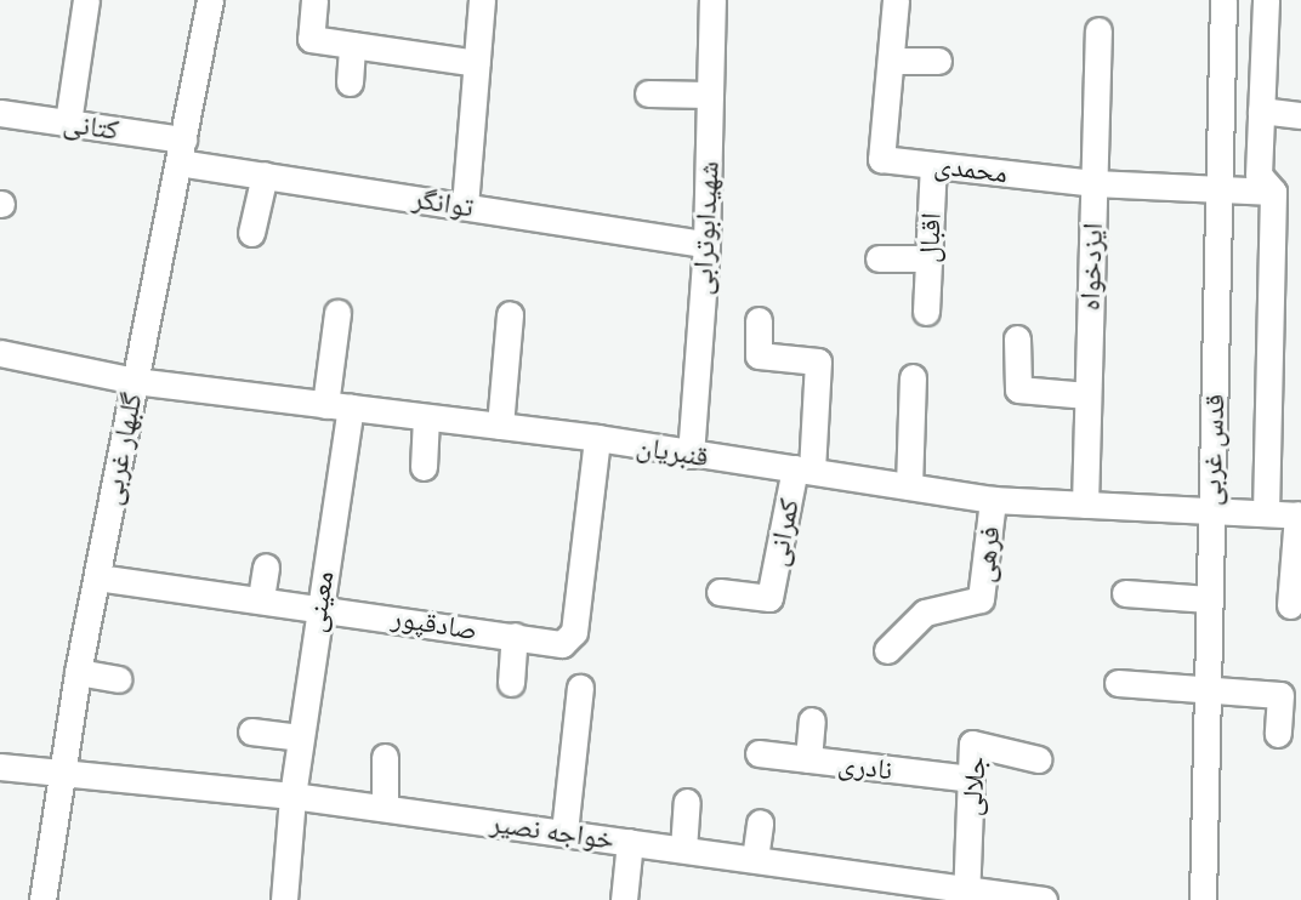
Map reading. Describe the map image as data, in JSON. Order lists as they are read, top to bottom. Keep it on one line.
{"streets":{"street":["کتانی","محمدی","توانگر","شهیدابوترابی","اقبال","ایزدخواه","گلبهار غربی","قدس غربی","قنبریان","کمرانی","فرهی","معینی","صادقپور","نادری","جلالی","خواجه نصیر"]},"crossings":[["کتانی","توانگر"],["کتانی","گلبهار غربی"],["محمدی","اقبال"],["محمدی","ایزدخواه"],["محمدی","قدس غربی"],["توانگر","شهیدابوترابی"],["توانگر","گلبهار غربی"],["شهیدابوترابی","قنبریان"],["ایزدخواه","قنبریان"],["گلبهار غربی","قنبریان"],["گلبهار غربی","صادقپور"],["گلبهار غربی","خواجه نصیر"],["قدس غربی","قنبریان"],["قنبریان","کمرانی"],["قنبریان","فرهی"],["قنبریان","معینی"],["قنبریان","صادقپور"],["معینی","صادقپور"],["معینی","خواجه نصیر"],["نادری","جلالی"],["جلالی","خواجه نصیر"]]}
